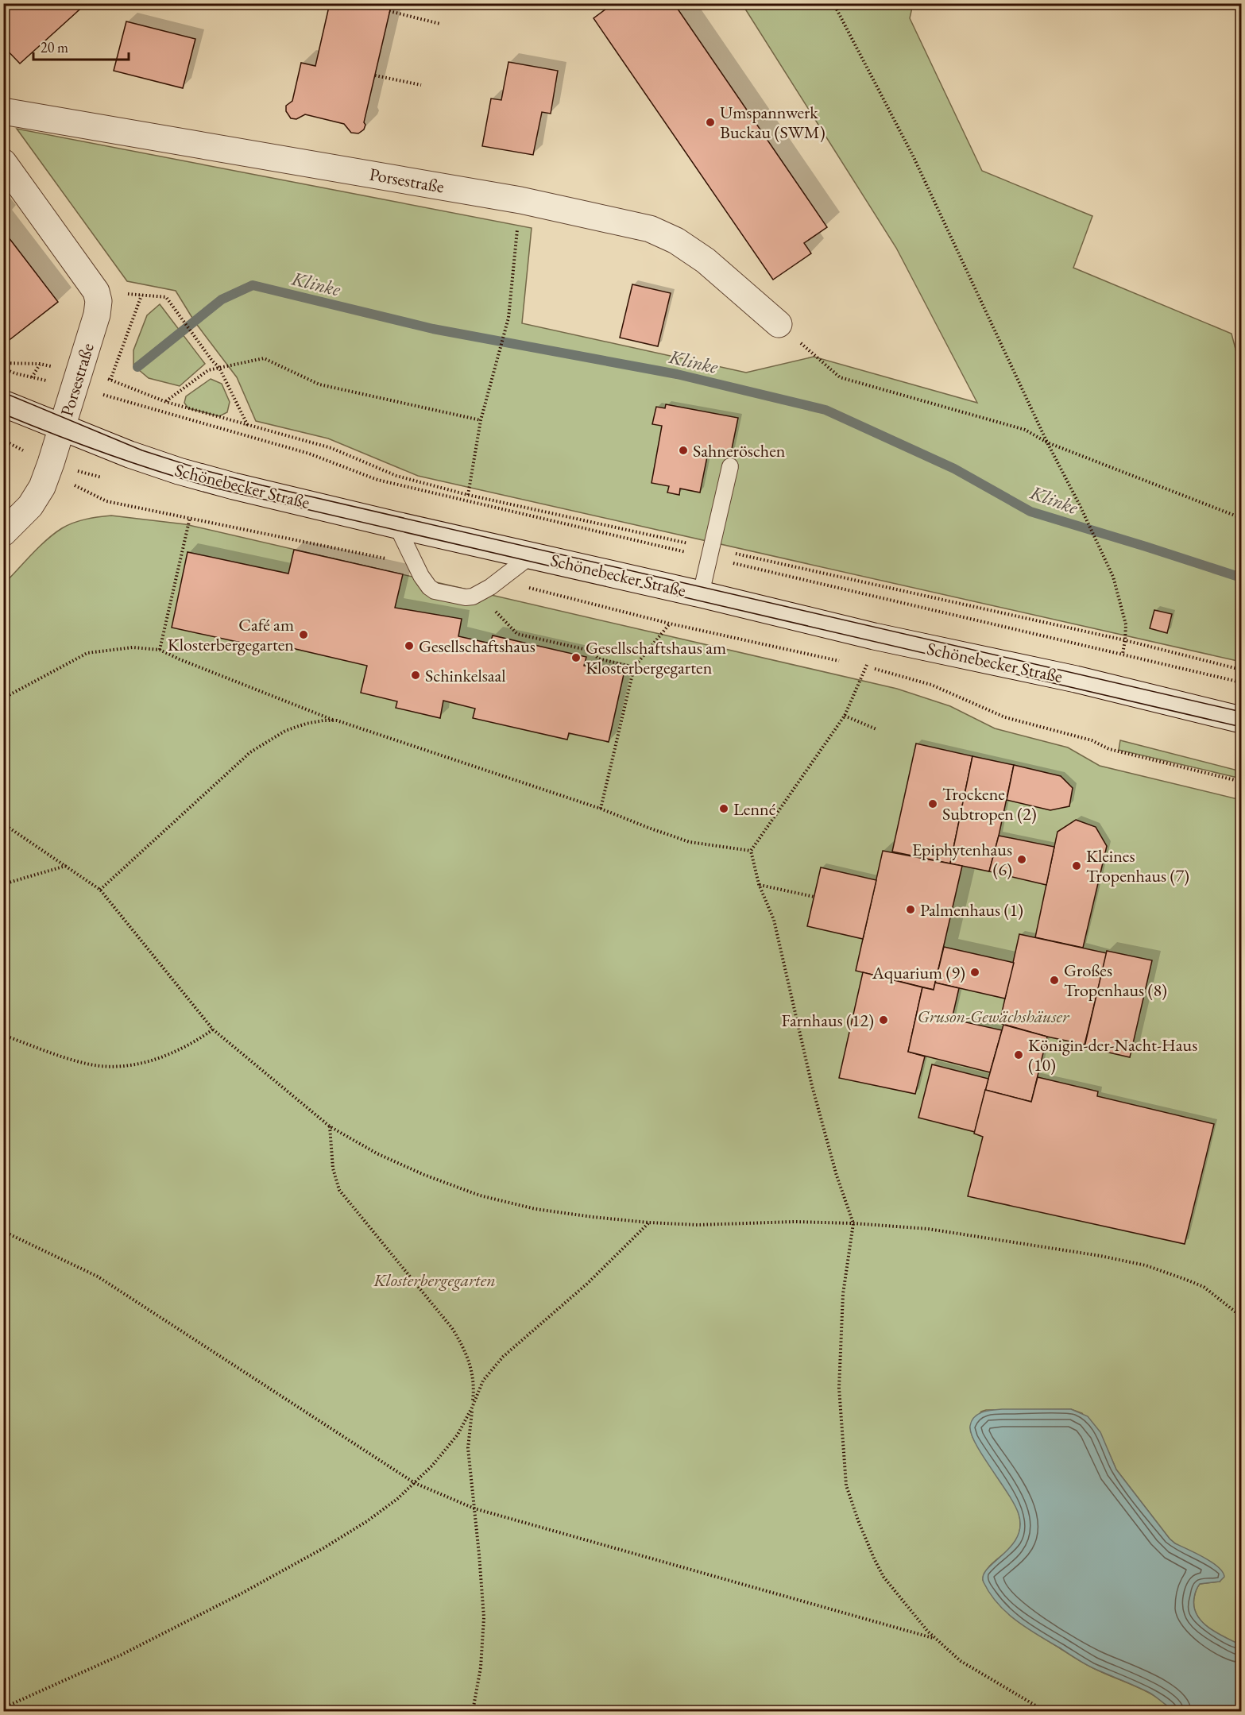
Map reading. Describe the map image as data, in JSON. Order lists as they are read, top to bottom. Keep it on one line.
{"streets":{"main road":["Porsestraße","Schönebecker Straße"]},"crossings":[["Porsestraße","Schönebecker Straße"]],"water":["Klinke"],"parks":["Gruson-Gewächshäuser","Klosterbergegarten"],"places":["Umspannwerk Buckau (SWM)","Sahneröschen","Café am Klosterbergegarten","Gesellschaftshaus","Gesellschaftshaus am Klosterbergegarten","Schinkelsaal","Trockene Subtropen (2)","Lenné","Epiphytenhaus (6)","Kleines Tropenhaus (7)","Palmenhaus (1)","Aquarium (9)","Großes Tropenhaus (8)","Farnhaus (12)","Königin-der-Nacht-Haus (10)"],"scale_bar":"20 m"}
